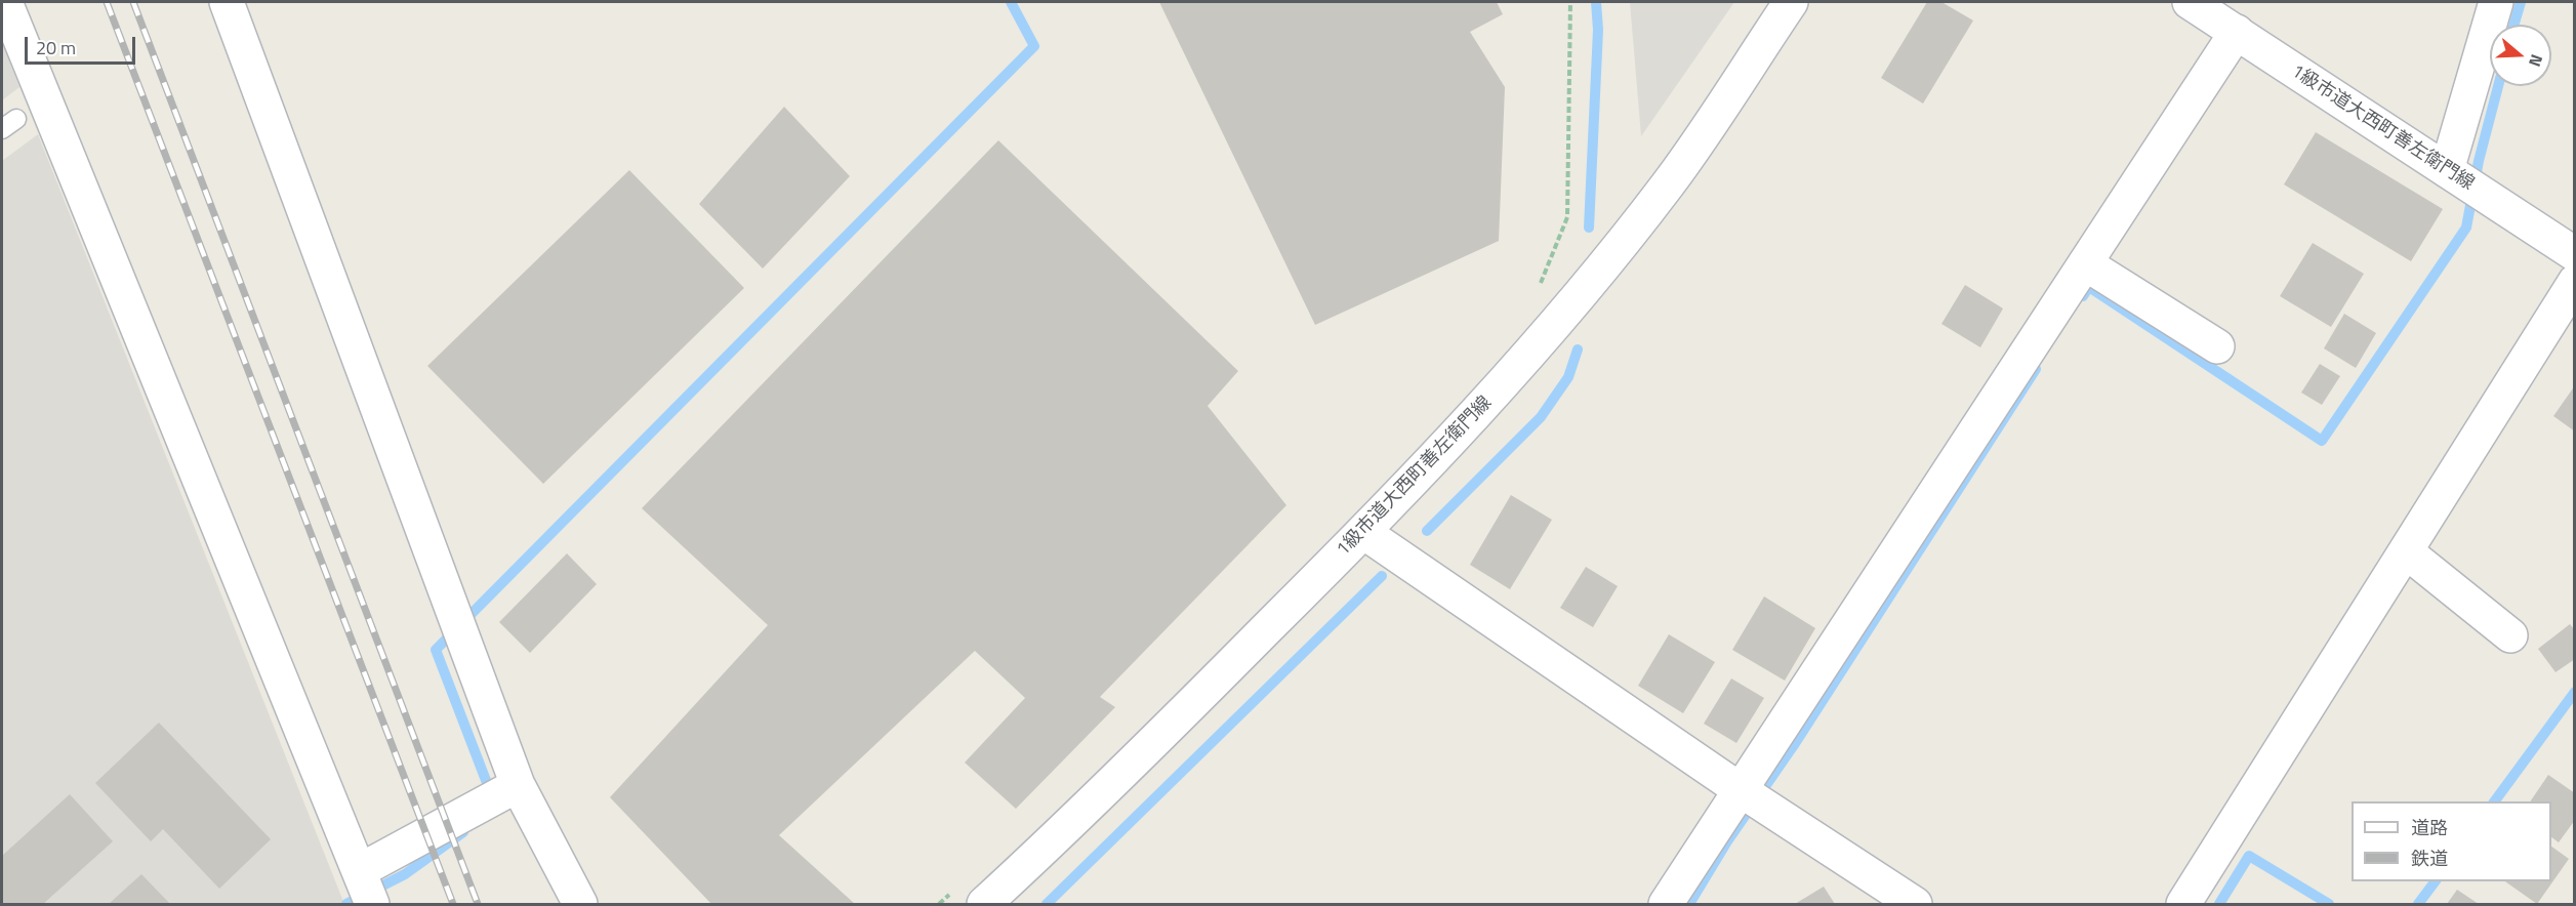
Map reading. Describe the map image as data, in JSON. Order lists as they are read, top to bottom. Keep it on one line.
{"streets":{"street":["1級市道大西町善左衛門線"]},"legend":["道路","鉄道"],"scale_bar":"20 m","north":"right"}
